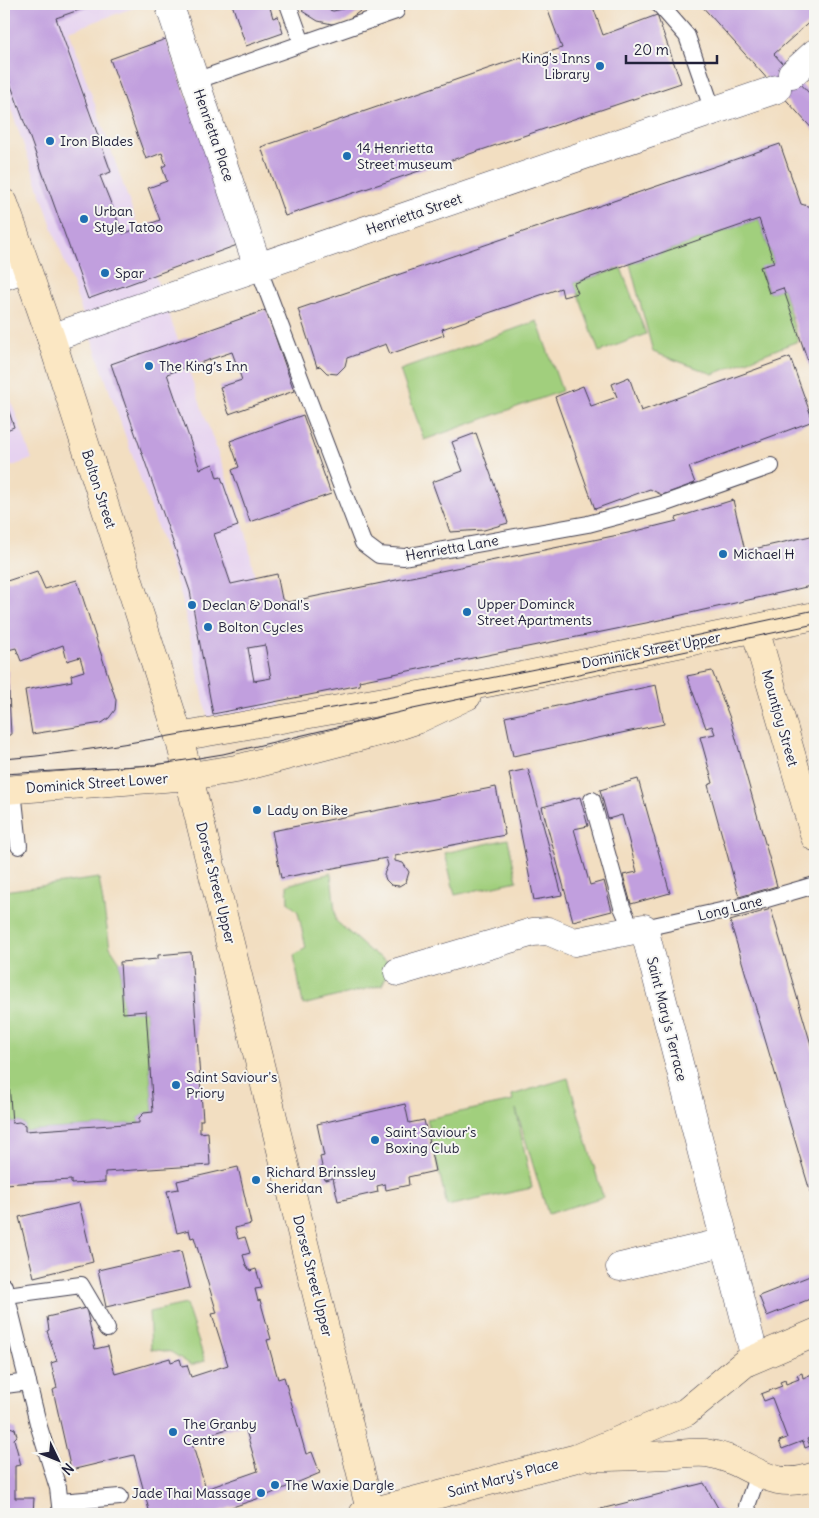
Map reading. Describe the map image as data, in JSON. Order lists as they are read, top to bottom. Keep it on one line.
{"streets":{"main road":["Bolton Street","Dominick Street Upper","Mountjoy Street","Dominick Street Lower","Dorset Street Upper","Saint Mary's Place"],"street":["Henrietta Place","Henrietta Street","Saint Mary's Terrace"],"lane":["Henrietta Lane","Long Lane"]},"crossings":[["Henrietta Place","Henrietta Street"],["Henrietta Place","Henrietta Lane"],["Henrietta Street","Bolton Street"],["Henrietta Street","Henrietta Lane"],["Bolton Street","Dominick Street Upper"],["Bolton Street","Dominick Street Lower"],["Bolton Street","Dorset Street Upper"],["Dominick Street Upper","Mountjoy Street"],["Dominick Street Upper","Dominick Street Lower"],["Dominick Street Upper","Dorset Street Upper"],["Dominick Street Lower","Dorset Street Upper"],["Dorset Street Upper","Saint Mary's Place"],["Long Lane","Saint Mary's Terrace"]],"places":["King's Inns Library","Iron Blades","14 Henrietta Street museum","Urban Style Tatoo","Spar","The King’s Inn","Michael H","Declan & Donal's","Upper Dominck Street Apartments","Bolton Cycles","Lady on Bike","Saint Saviour's Priory","Saint Saviour's Boxing Club","Richard Brinssley Sheridan","The Granby Centre","The Waxie Dargle","Jade Thai Massage"],"scale_bar":"20 m","north":"bottom right"}
